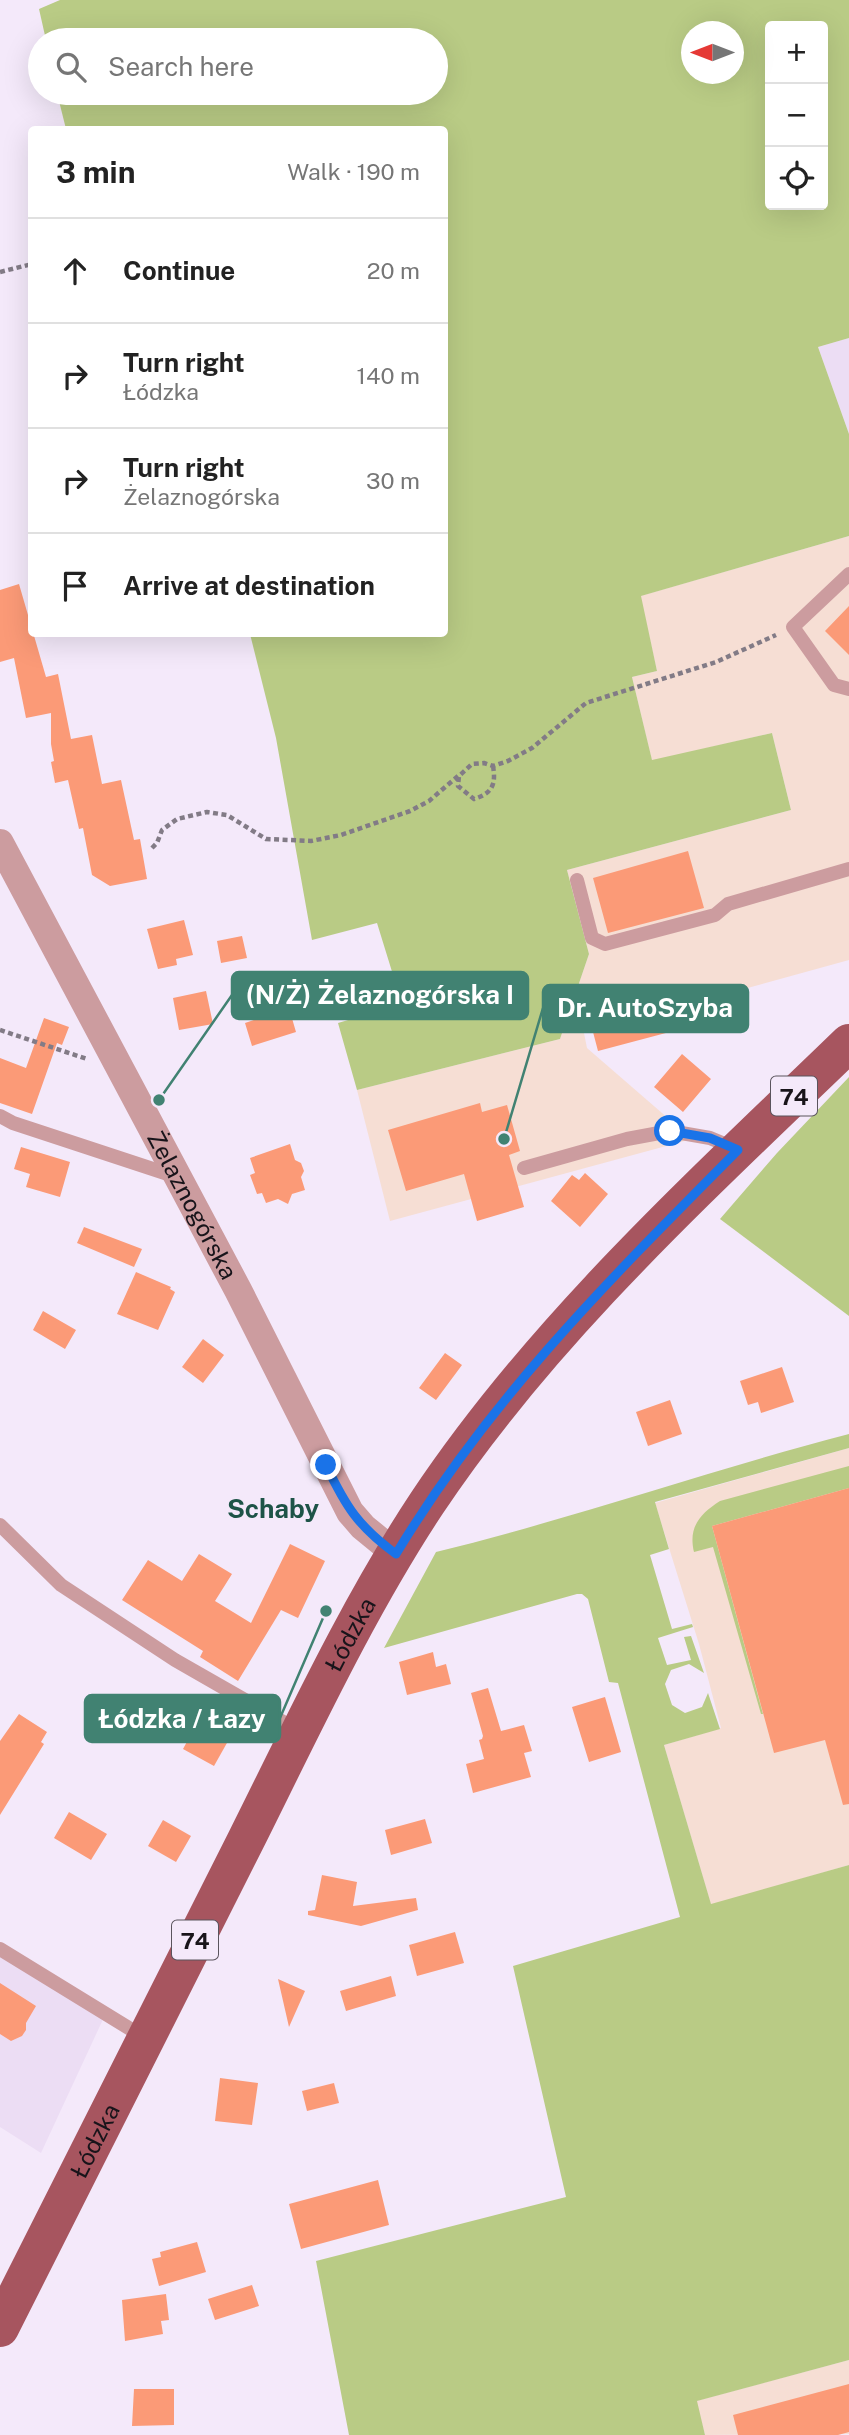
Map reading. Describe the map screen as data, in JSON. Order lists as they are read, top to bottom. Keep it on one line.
{"streets":{"main road":["74","Łódzka"],"street":["Żelaznogórska"]},"crossings":[["Żelaznogórska","Łódzka"]],"districts":["Schaby"],"places":["(N/Ż) Żelaznogórska I","Dr. AutoSzyba","Łódzka / Łazy"],"north":"left","page":{"map_buttons":["+","−"],"search":"Search here","heading":["3 min","Walk · 190 m"],"list":[["Continue","20 m"],["Turn right","Łódzka","140 m"],["Turn right","Żelaznogórska","30 m"],"Arrive at destination"]}}
